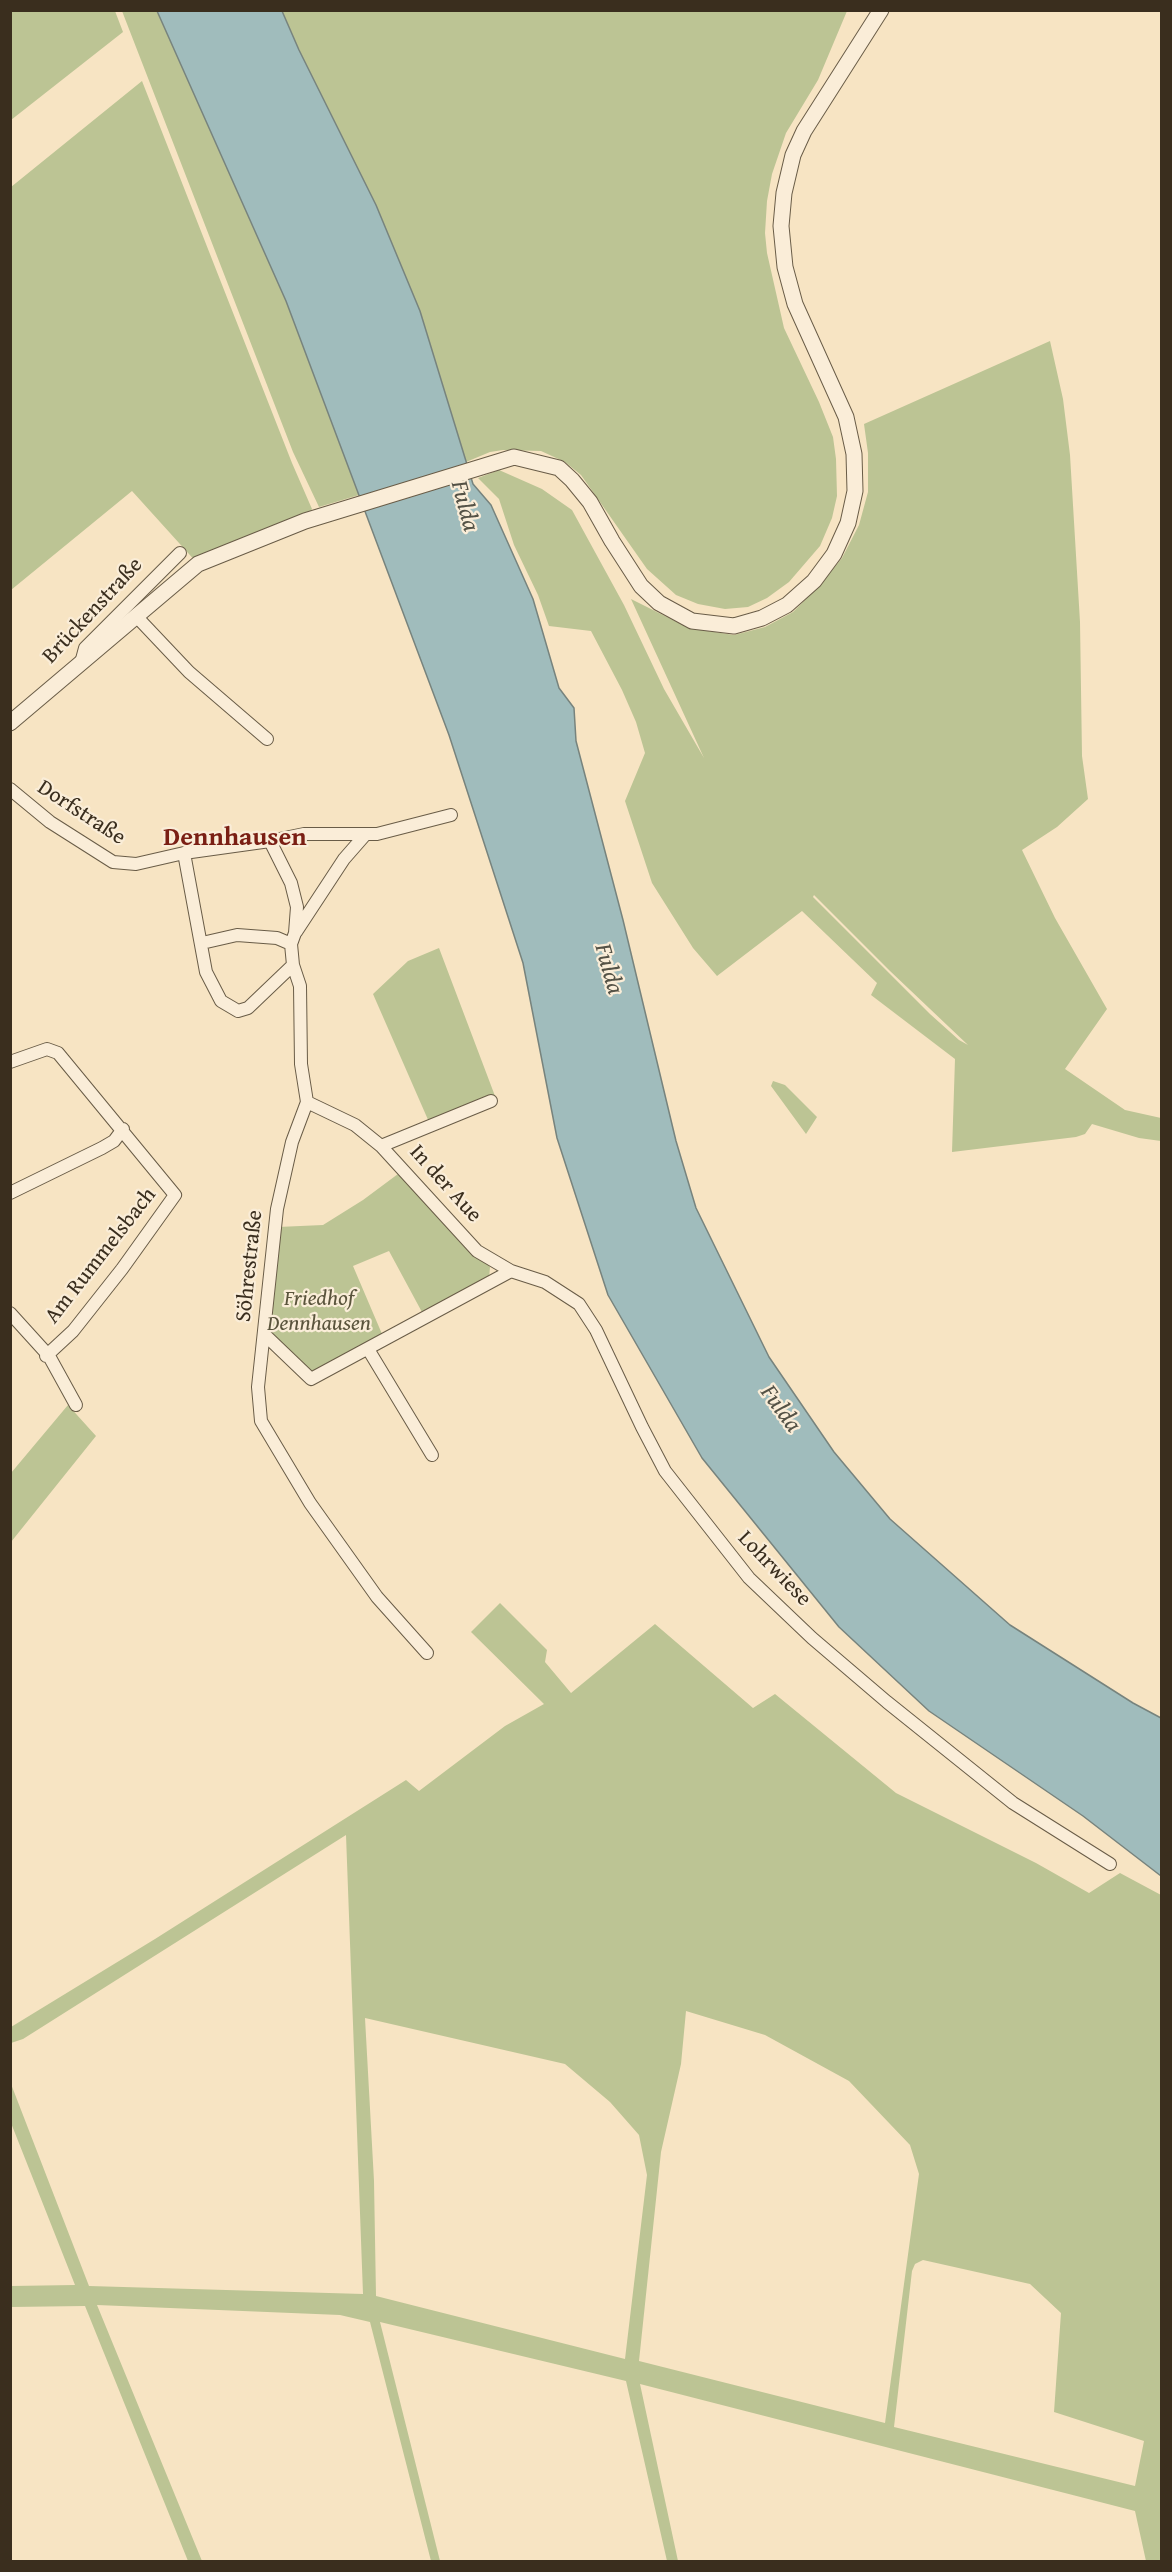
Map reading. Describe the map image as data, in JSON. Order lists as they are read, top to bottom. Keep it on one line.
{"streets":{"street":["Brückenstraße","Dorfstraße","In der Aue","Am Rummelsbach","Söhrestraße","Lohrwiese"]},"crossings":[["Dorfstraße","Söhrestraße"],["In der Aue","Söhrestraße"],["In der Aue","Lohrwiese"]],"districts":["Dennhausen"],"water":["Fulda"],"parks":["Friedhof Dennhausen"]}
